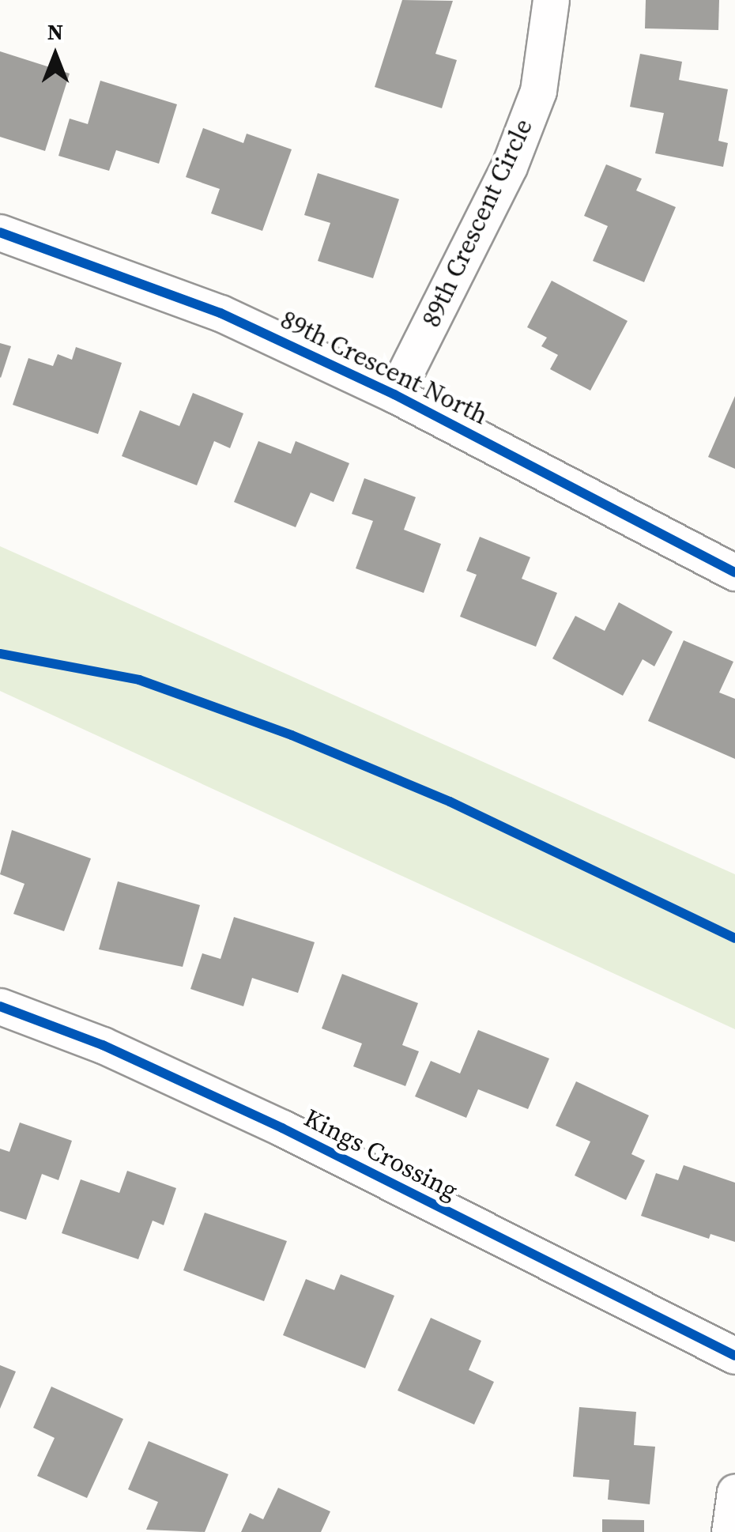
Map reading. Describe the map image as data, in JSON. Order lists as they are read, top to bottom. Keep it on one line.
{"streets":{"street":["89th Crescent Circle","89th Crescent North","Kings Crossing"]},"crossings":[["89th Crescent Circle","89th Crescent North"]],"north":"top"}
